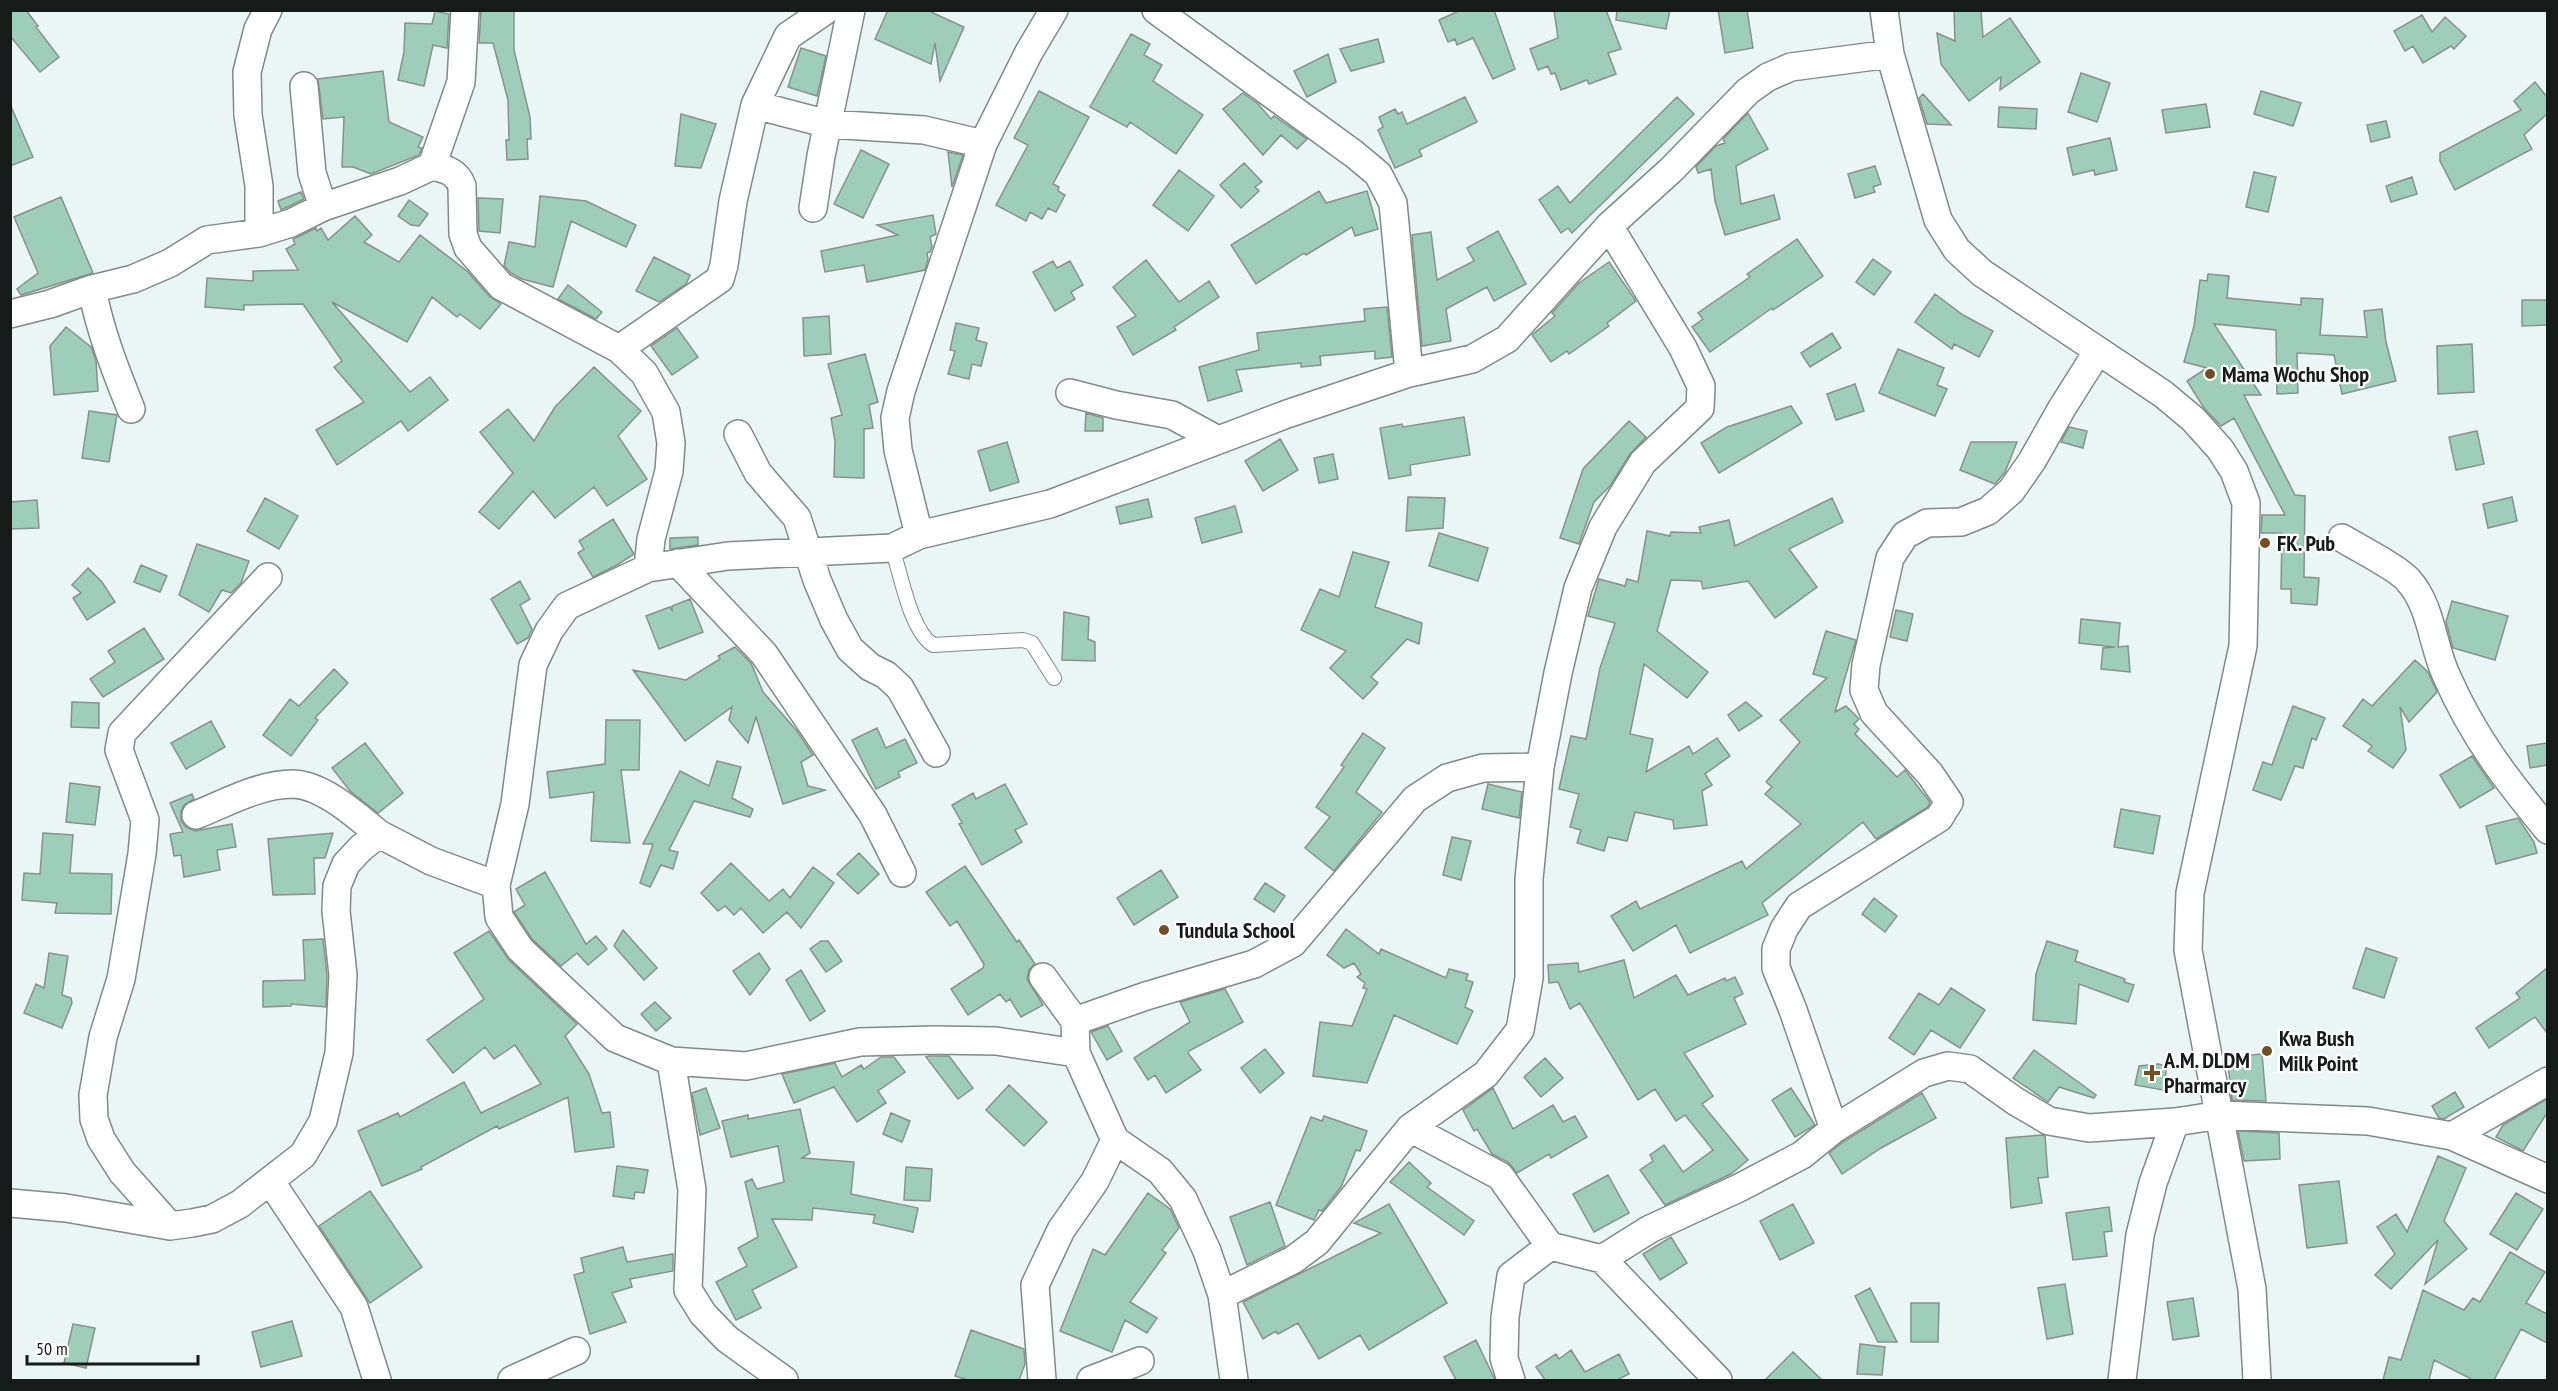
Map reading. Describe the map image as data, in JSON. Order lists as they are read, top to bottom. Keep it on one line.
{"places":{"other":["Mama Wochu Shop","FK. Pub","Tundula School","Kwa Bush Milk Point"],"health":["A.M. DLDM Pharmarcy"]},"scale_bar":"50 m"}
